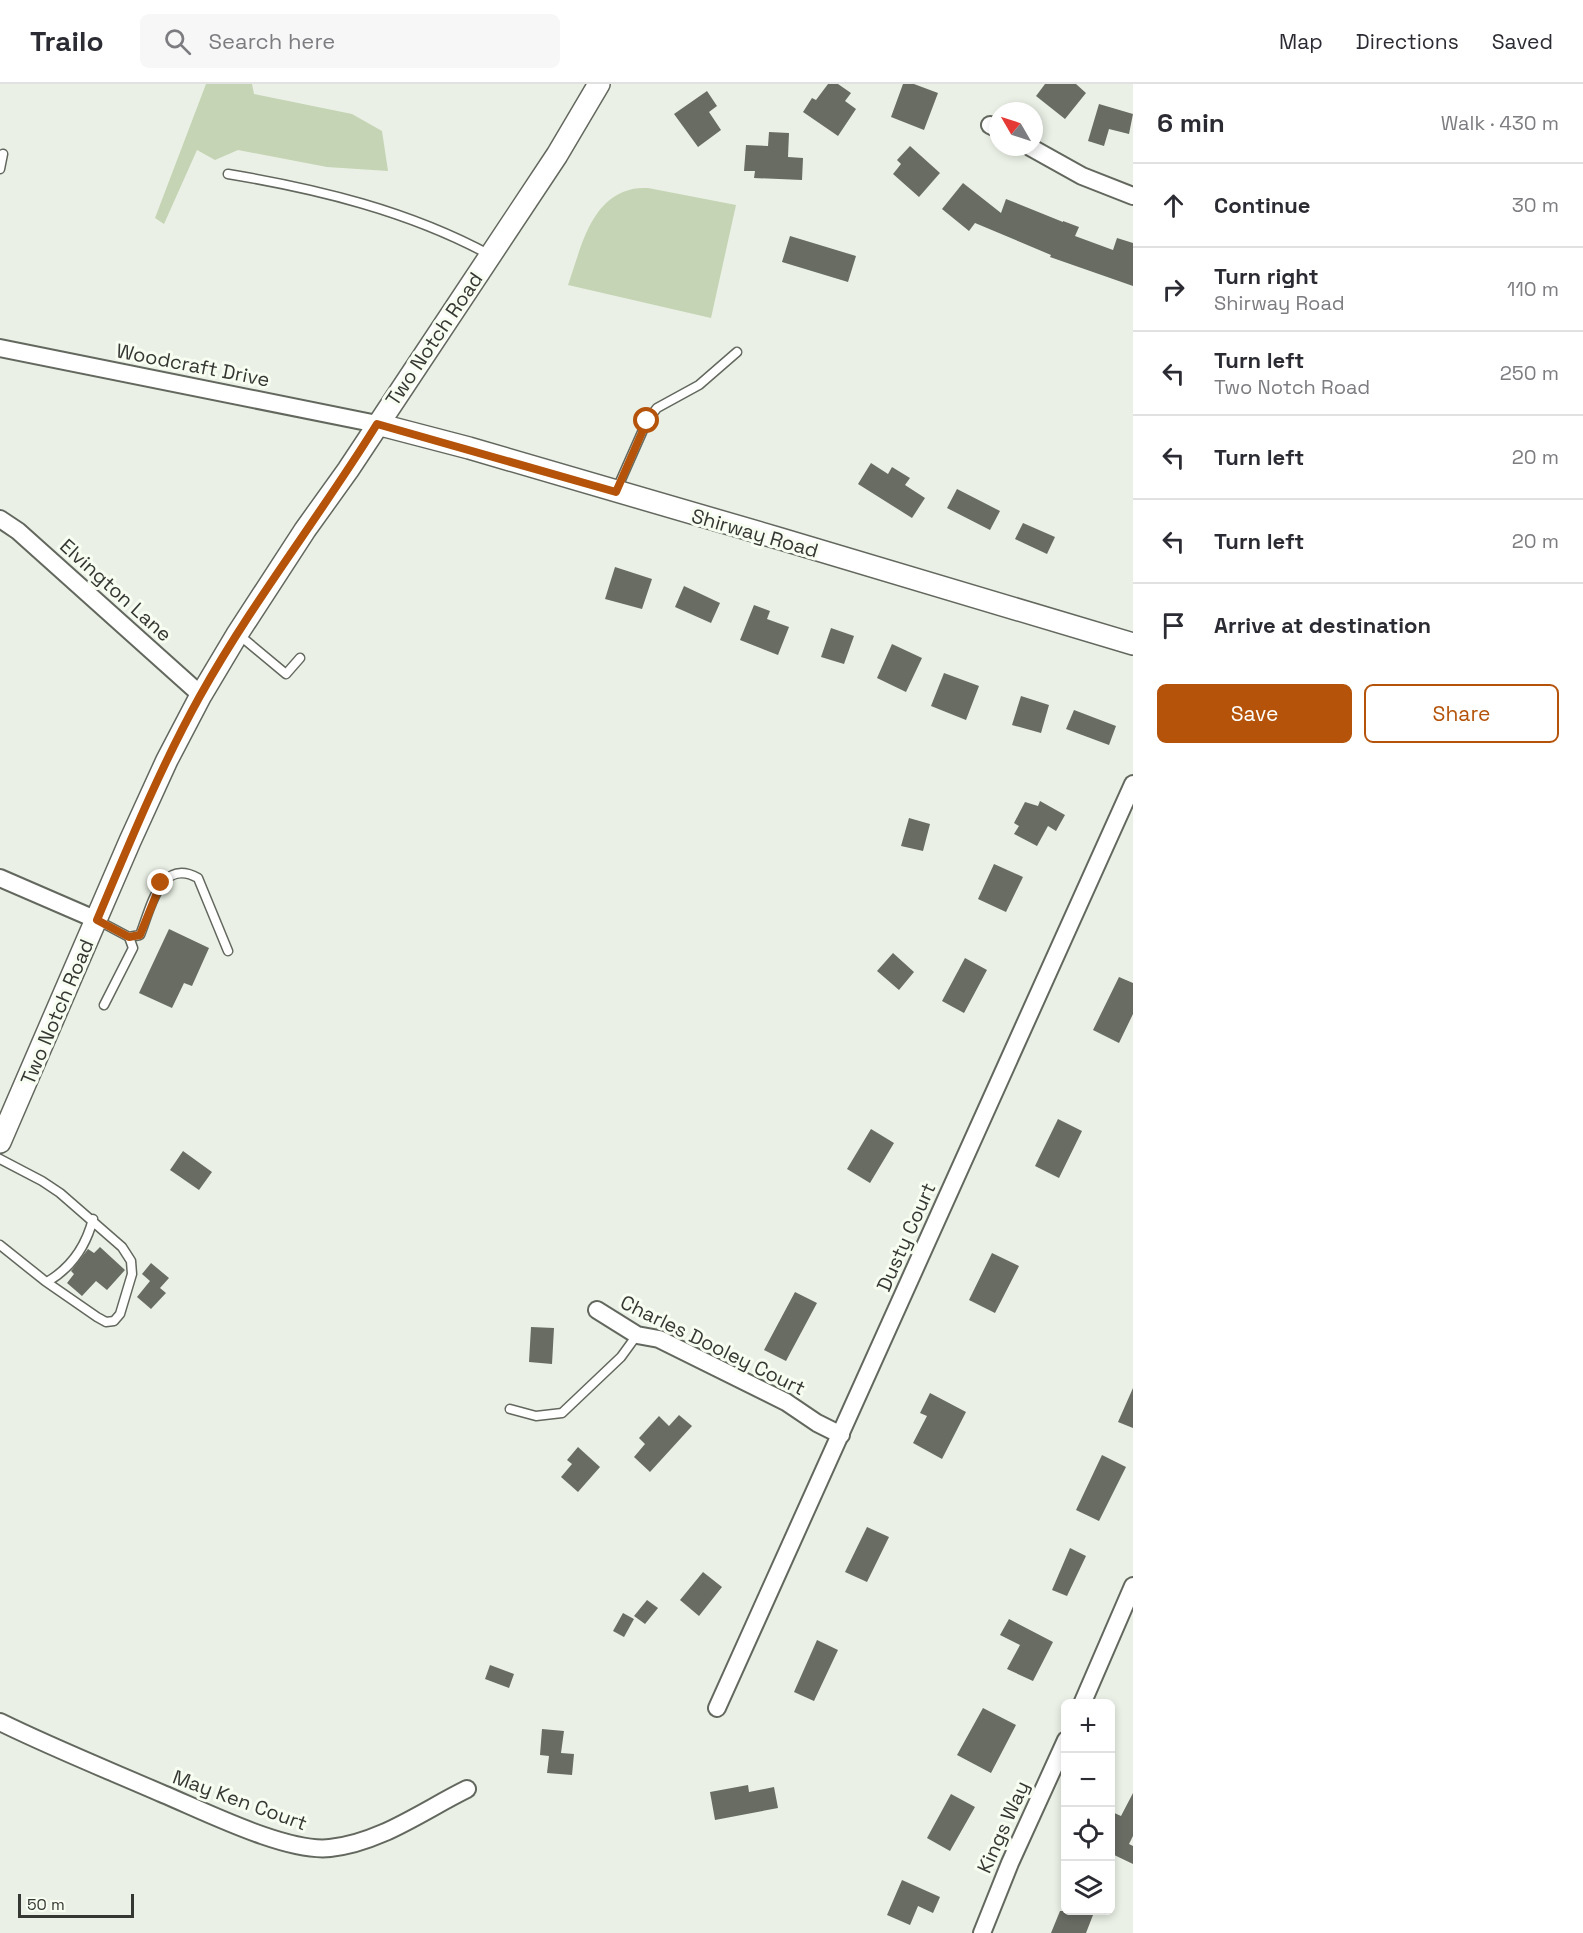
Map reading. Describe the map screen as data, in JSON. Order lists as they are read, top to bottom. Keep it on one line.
{"streets":{"street":["Two Notch Road","Woodcraft Drive","Shirway Road","Elvington Lane","Dusty Court","Charles Dooley Court","May Ken Court","Kings Way"]},"crossings":[["Two Notch Road","Woodcraft Drive"],["Two Notch Road","Shirway Road"],["Two Notch Road","Elvington Lane"],["Woodcraft Drive","Shirway Road"],["Dusty Court","Charles Dooley Court"]],"scale_bar":"50 m","north":"top left","page":{"header":"Trailo","search":"Search here","nav":["Map","Directions","Saved"],"heading":["6 min","Walk · 430 m"],"list":[["Continue","30 m"],["Turn right","Shirway Road","110 m"],["Turn left","Two Notch Road","250 m"],["Turn left","20 m"],["Turn left","20 m"],"Arrive at destination"],"buttons":["Save","Share"],"map_buttons":["+","−"],"scale":"50 m"}}
